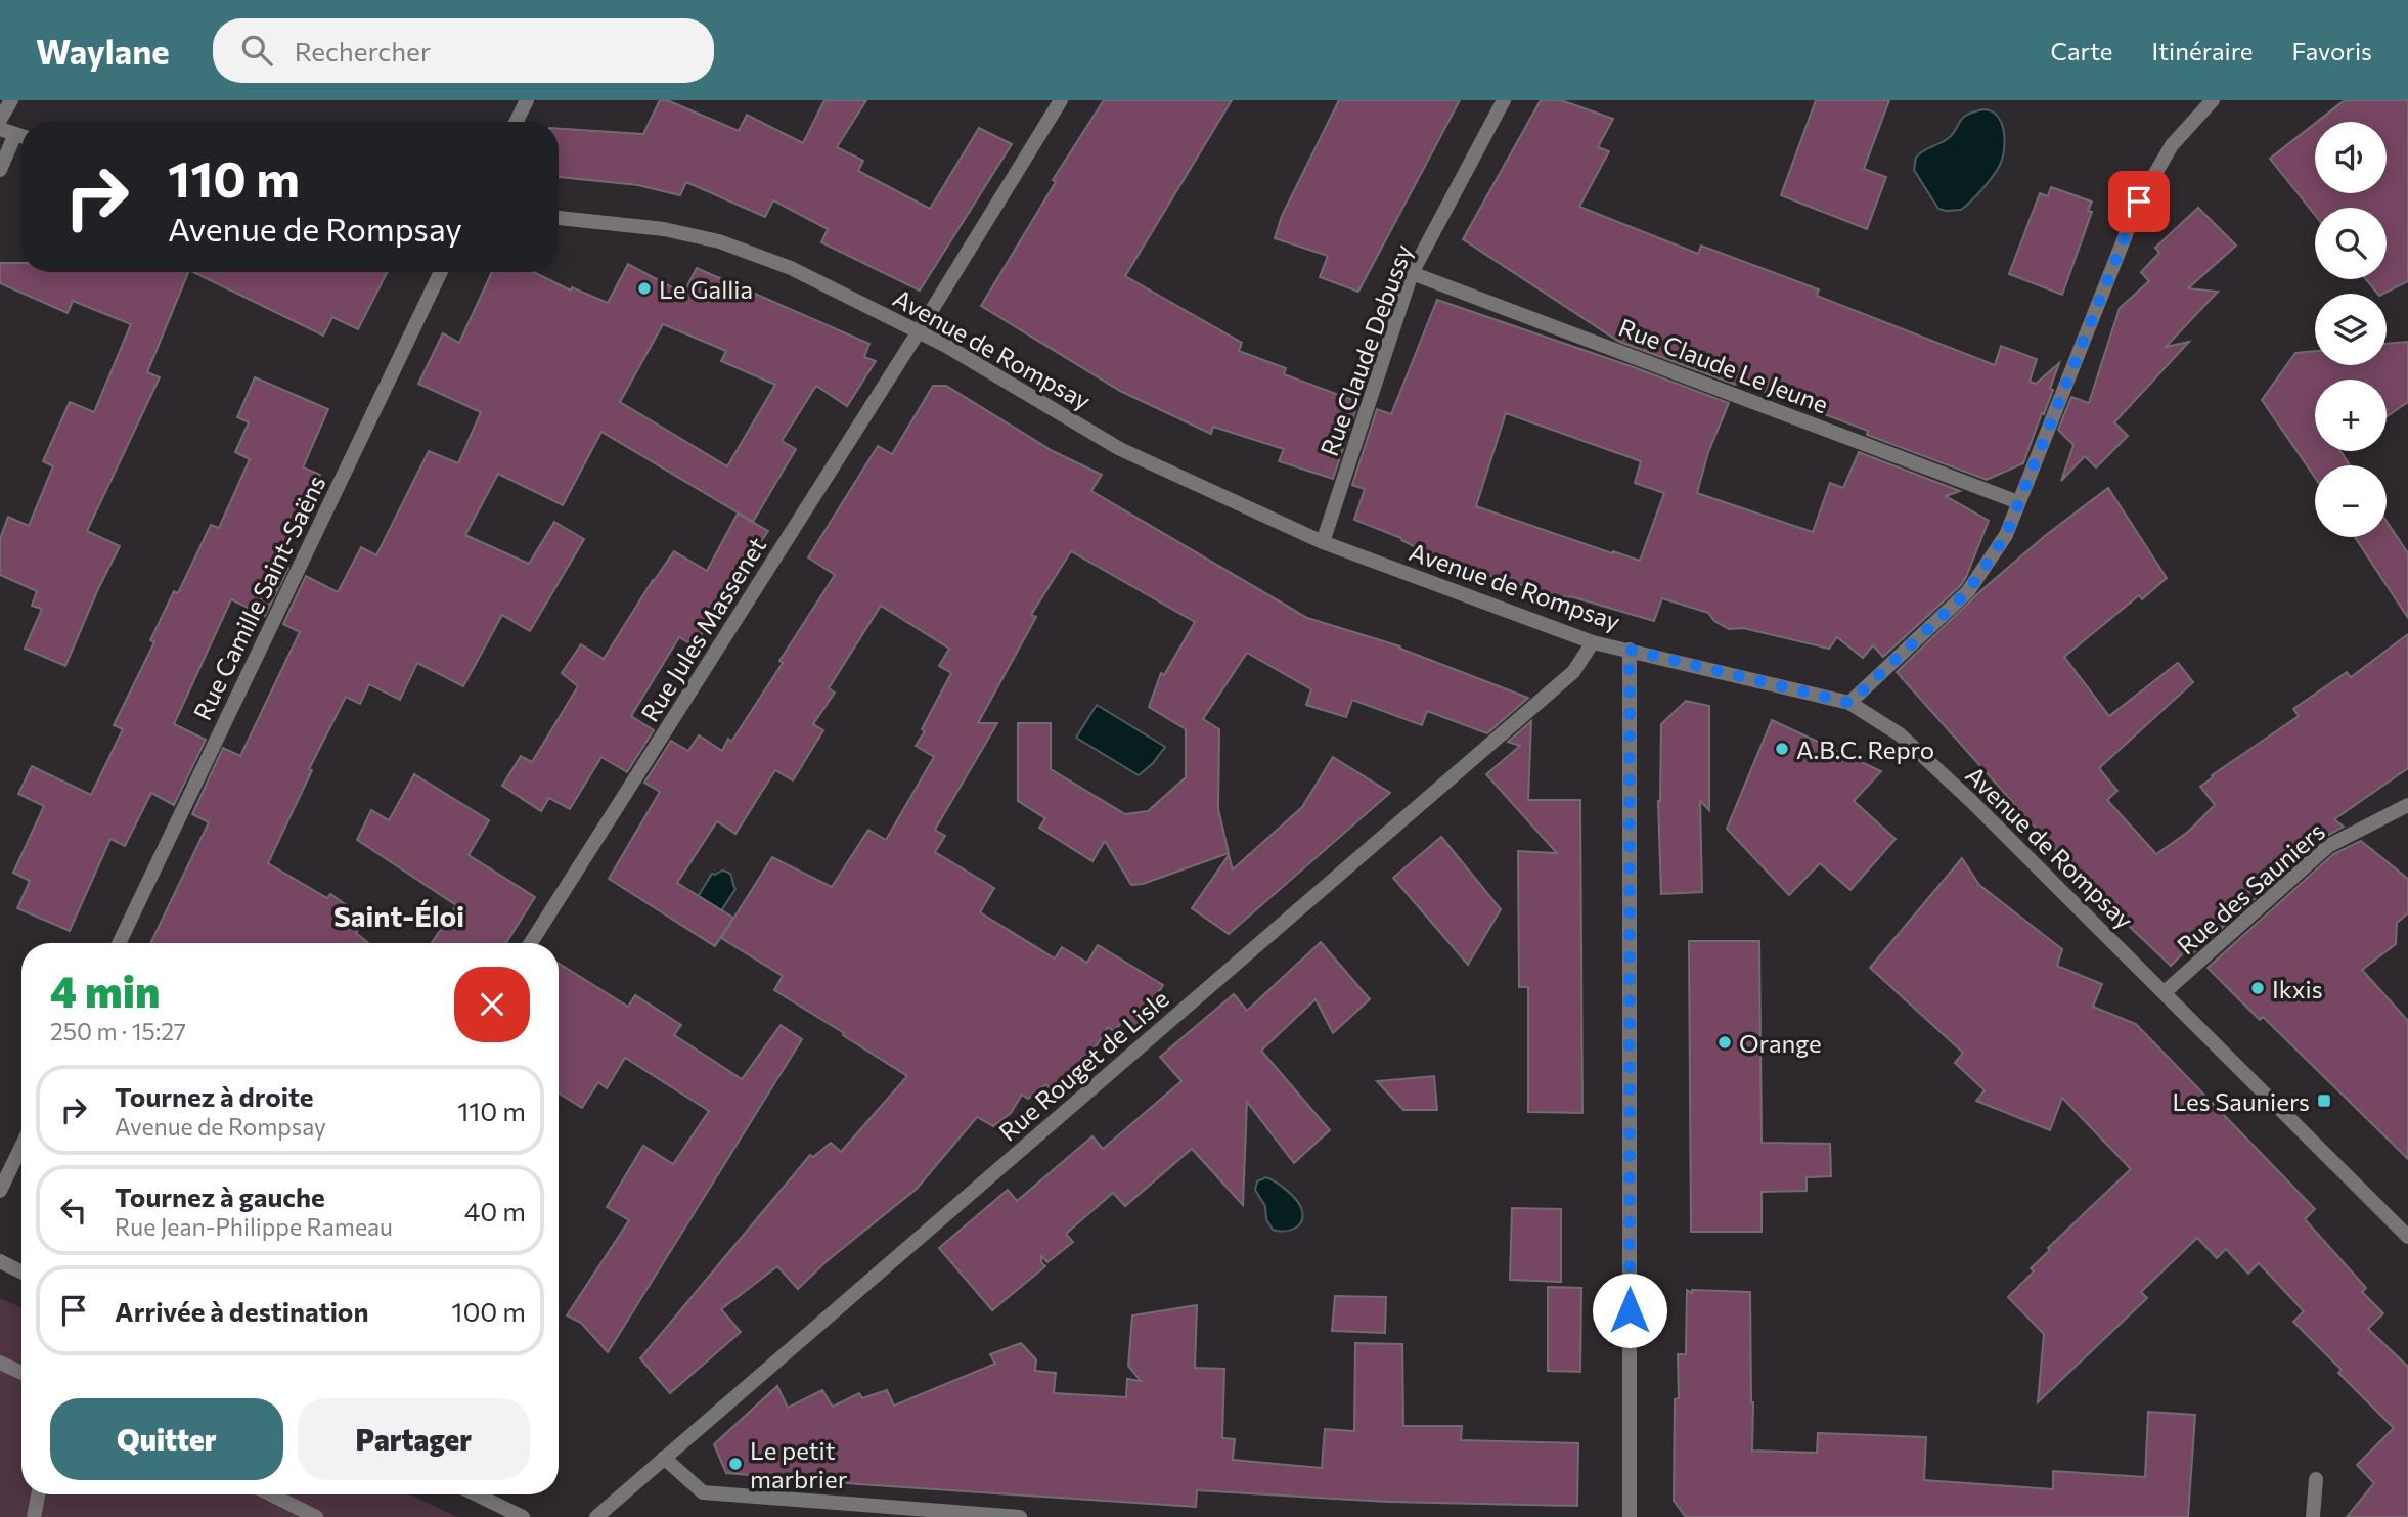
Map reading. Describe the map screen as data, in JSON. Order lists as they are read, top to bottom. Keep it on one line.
{"streets":{"street":["Avenue de Rompsay","Rue Claude Debussy","Rue Claude Le Jeune","Rue Camille Saint-Saëns","Rue Jules Massenet","Rue des Sauniers","Rue Rouget de Lisle"]},"crossings":[["Avenue de Rompsay","Rue Claude Debussy"],["Avenue de Rompsay","Rue Jules Massenet"],["Avenue de Rompsay","Rue des Sauniers"],["Avenue de Rompsay","Rue Rouget de Lisle"],["Rue Claude Debussy","Rue Claude Le Jeune"]],"districts":["Saint-Éloi"],"places":{"other":["Le Gallia","A.B.C. Repro","Ikxis","Orange","Le petit marbrier"],"transit":["Les Sauniers"]},"page":{"header":"Waylane","search":"Rechercher","nav":["Carte","Itinéraire","Favoris"],"map_buttons":["+","−"],"turn":["110 m","Avenue de Rompsay"],"heading":["4 min","250 m · 15:27"],"list":[{"name":"Tournez à droite","note":"Avenue de Rompsay","value":"110 m"},{"name":"Tournez à gauche","note":"Rue Jean-Philippe Rameau","value":"40 m"},{"name":"Arrivée à destination","value":"100 m"}],"buttons":["Quitter","Partager"]}}
